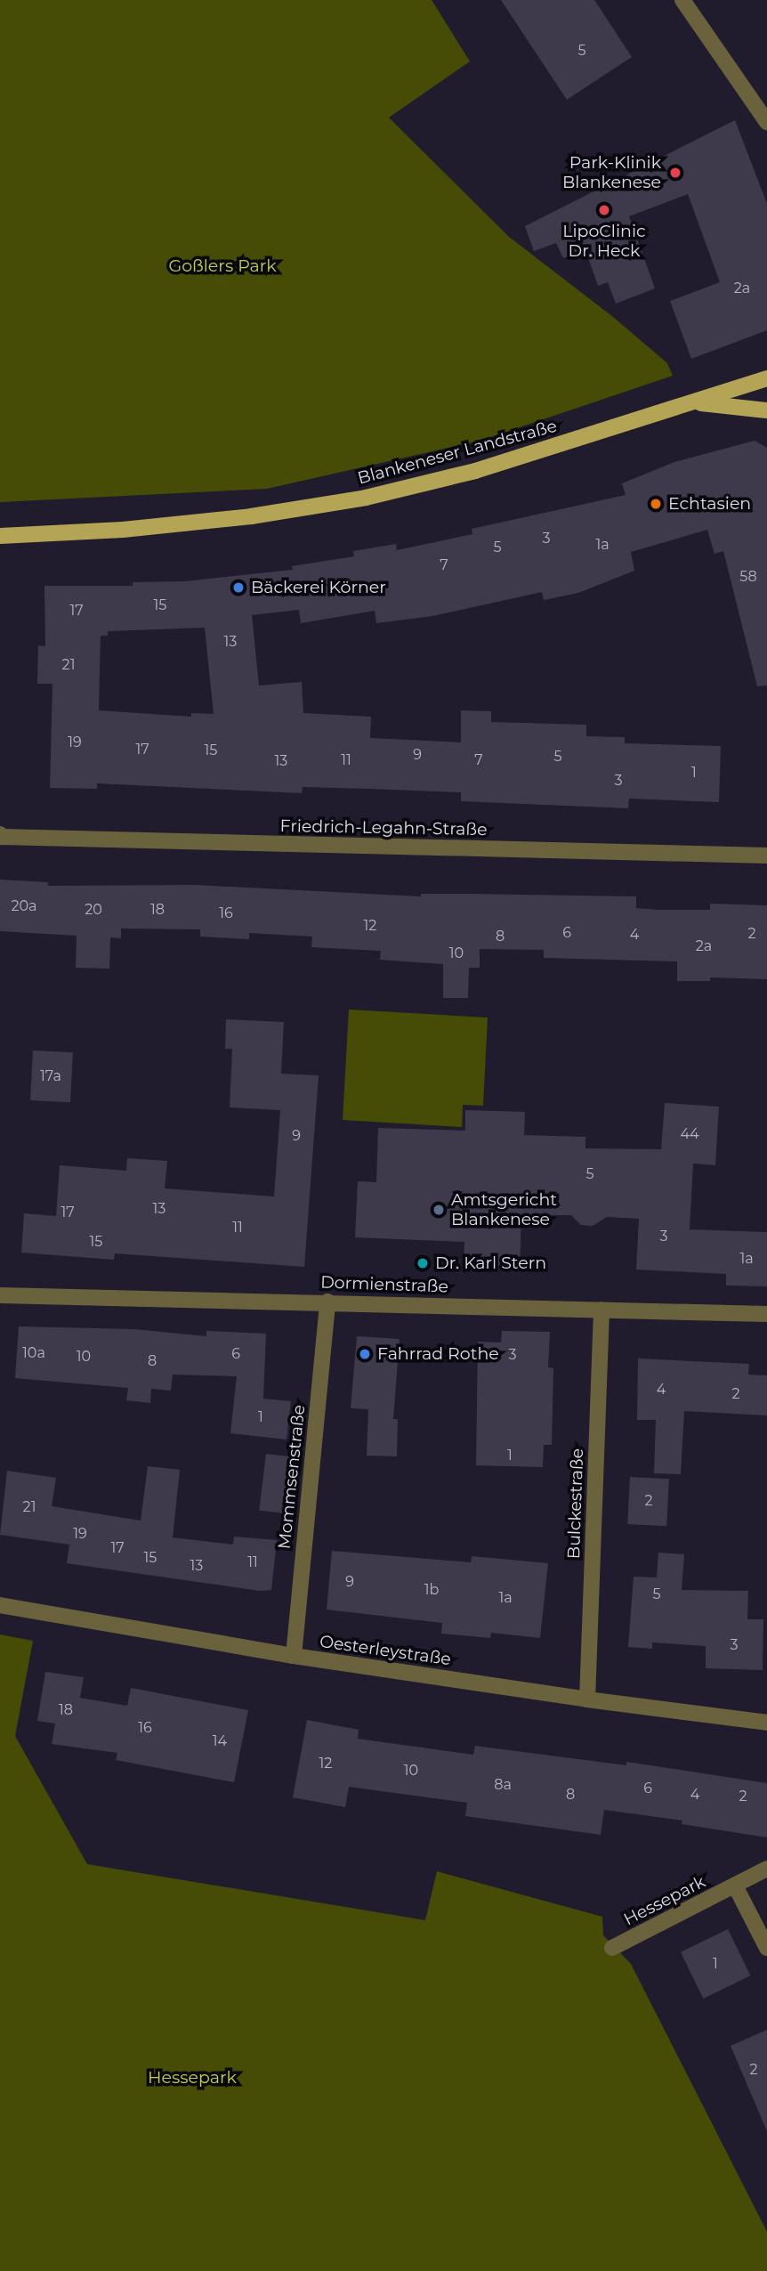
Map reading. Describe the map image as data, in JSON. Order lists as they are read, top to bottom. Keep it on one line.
{"streets":{"main road":["Blankeneser Landstraße"],"street":["Friedrich-Legahn-Straße","Dormienstraße","Mommsenstraße","Bulckestraße","Oesterleystraße","Hessepark"]},"crossings":[["Dormienstraße","Mommsenstraße"],["Dormienstraße","Bulckestraße"],["Mommsenstraße","Oesterleystraße"],["Bulckestraße","Oesterleystraße"]],"parks":["Goßlers Park","Hessepark"],"places":["Park-Klinik Blankenese","LipoClinic Dr. Heck","Echtasien","Bäckerei Körner","Amtsgericht Blankenese","Dr. Karl Stern","Fahrrad Rothe"],"house_numbers":["5","2a","3","1a","5","7","58","15","17","13","21","19","17","15","9","5","11","7","13","1","3","20a","20","18","16","12","6","2","4","8","2a","10","17a","44","9","5","13","17","11","3","15","1a","10a","6","3","10","8","4","2","1","1","2","21","19","17","15","11","13","9","1b","5","1a","3","18","16","14","12","10","8a","6","8","4","2","1","2"]}
